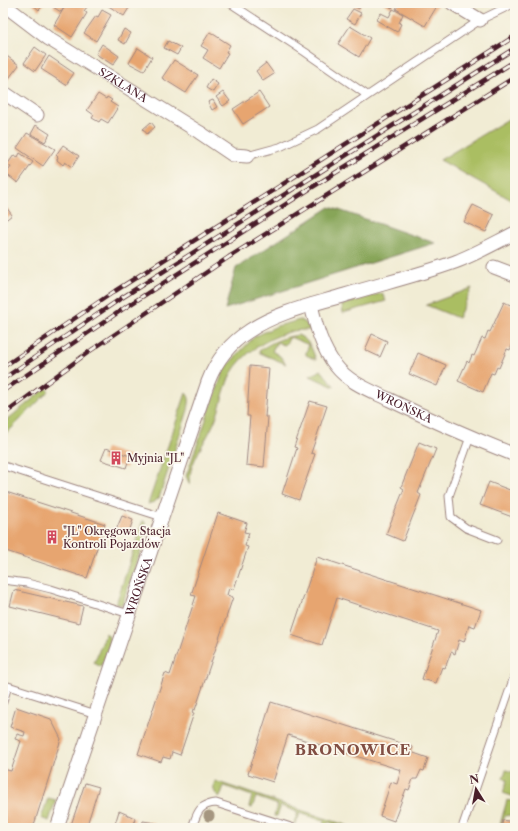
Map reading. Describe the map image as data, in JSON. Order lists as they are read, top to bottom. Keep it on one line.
{"streets":{"street":["SZKLANA","WROŃSKA"]},"districts":["BRONOWICE"],"places":{"building":["Myjnia \"JL\"","\"JL\" Okręgowa Stacja Kontroli Pojazdów"]},"north":"top"}
